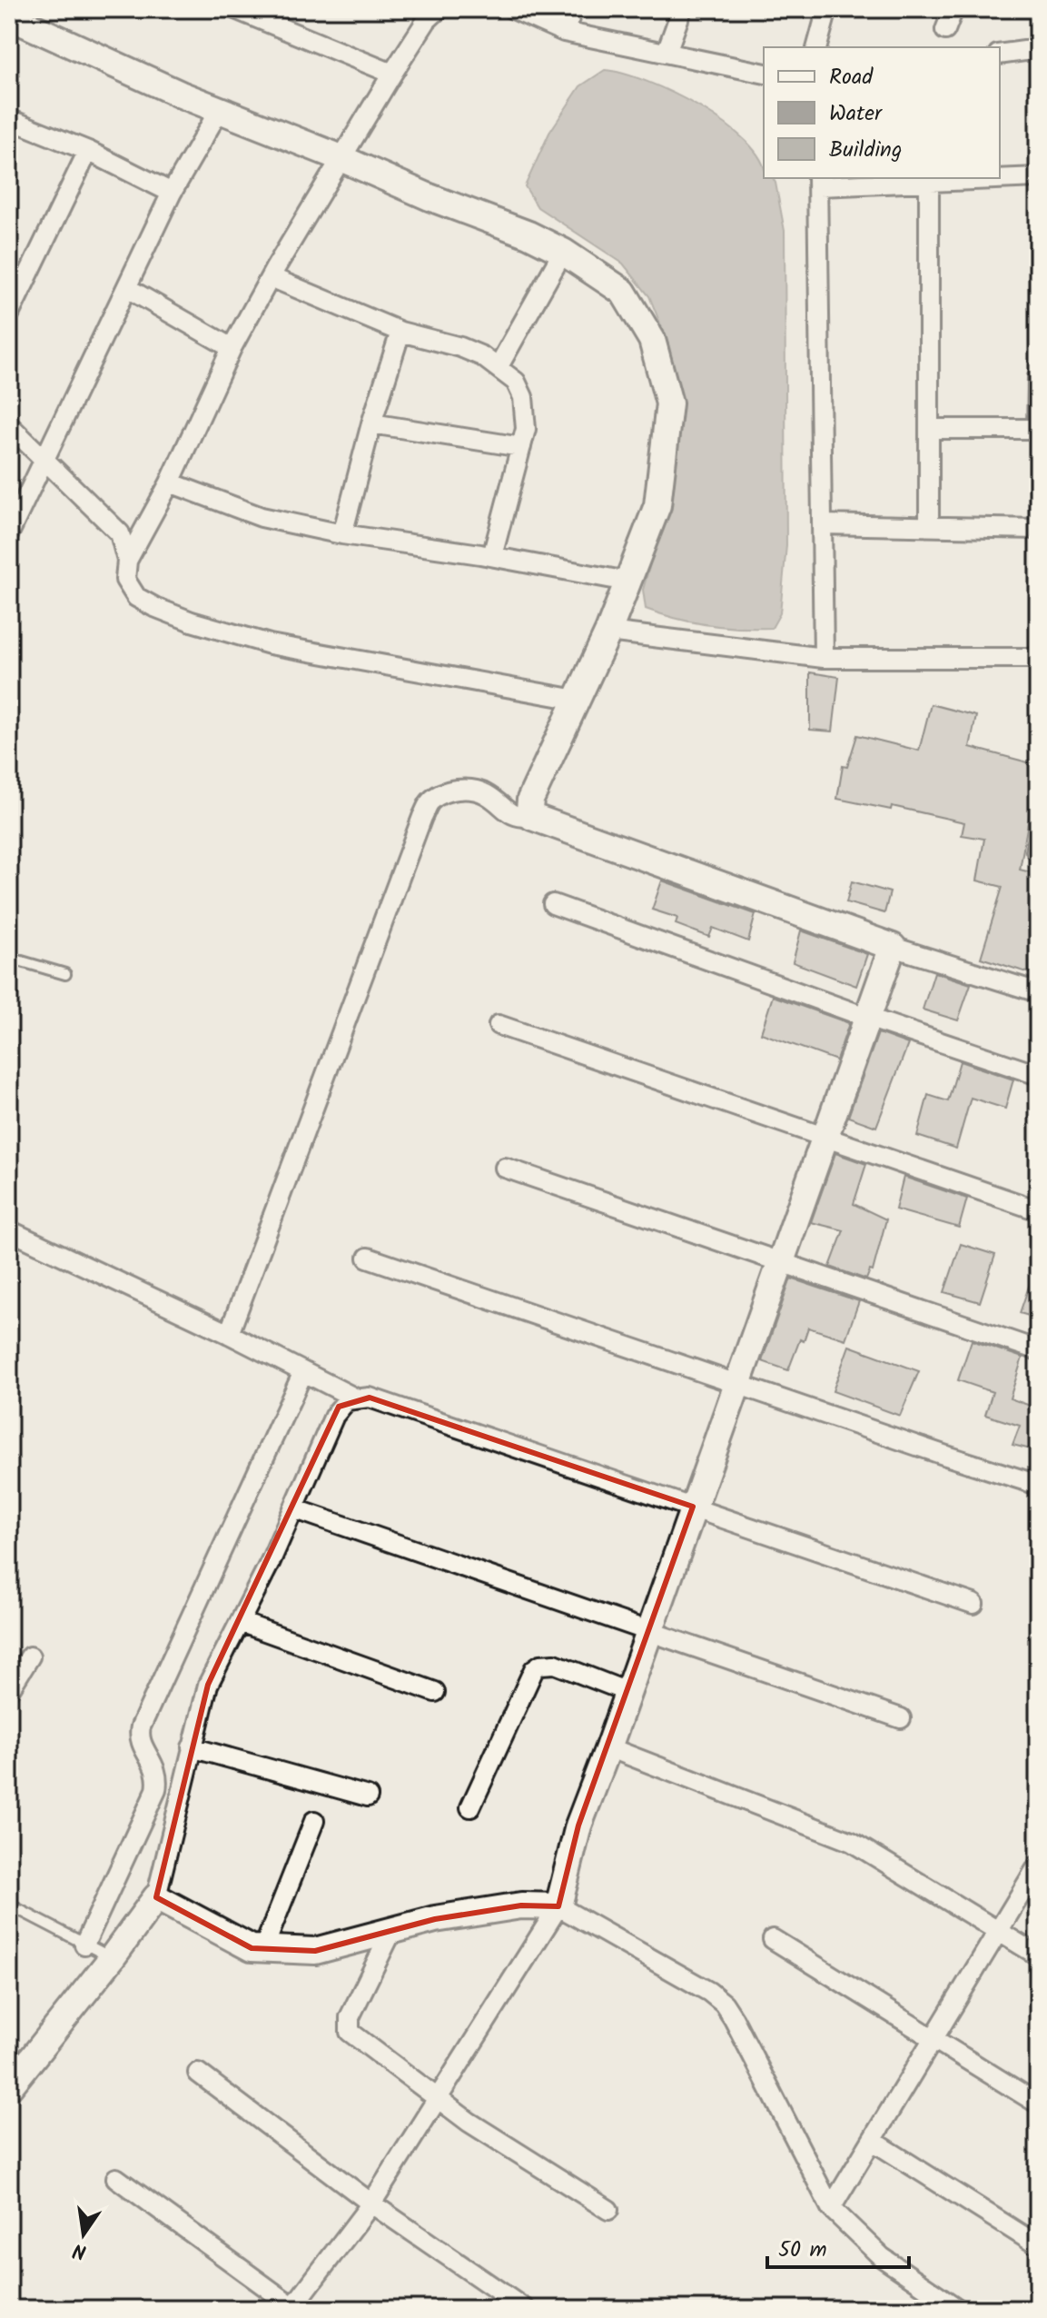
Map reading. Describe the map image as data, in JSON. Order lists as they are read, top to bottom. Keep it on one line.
{"legend":["Road","Water","Building"],"scale_bar":"50 m","north":"bottom"}
